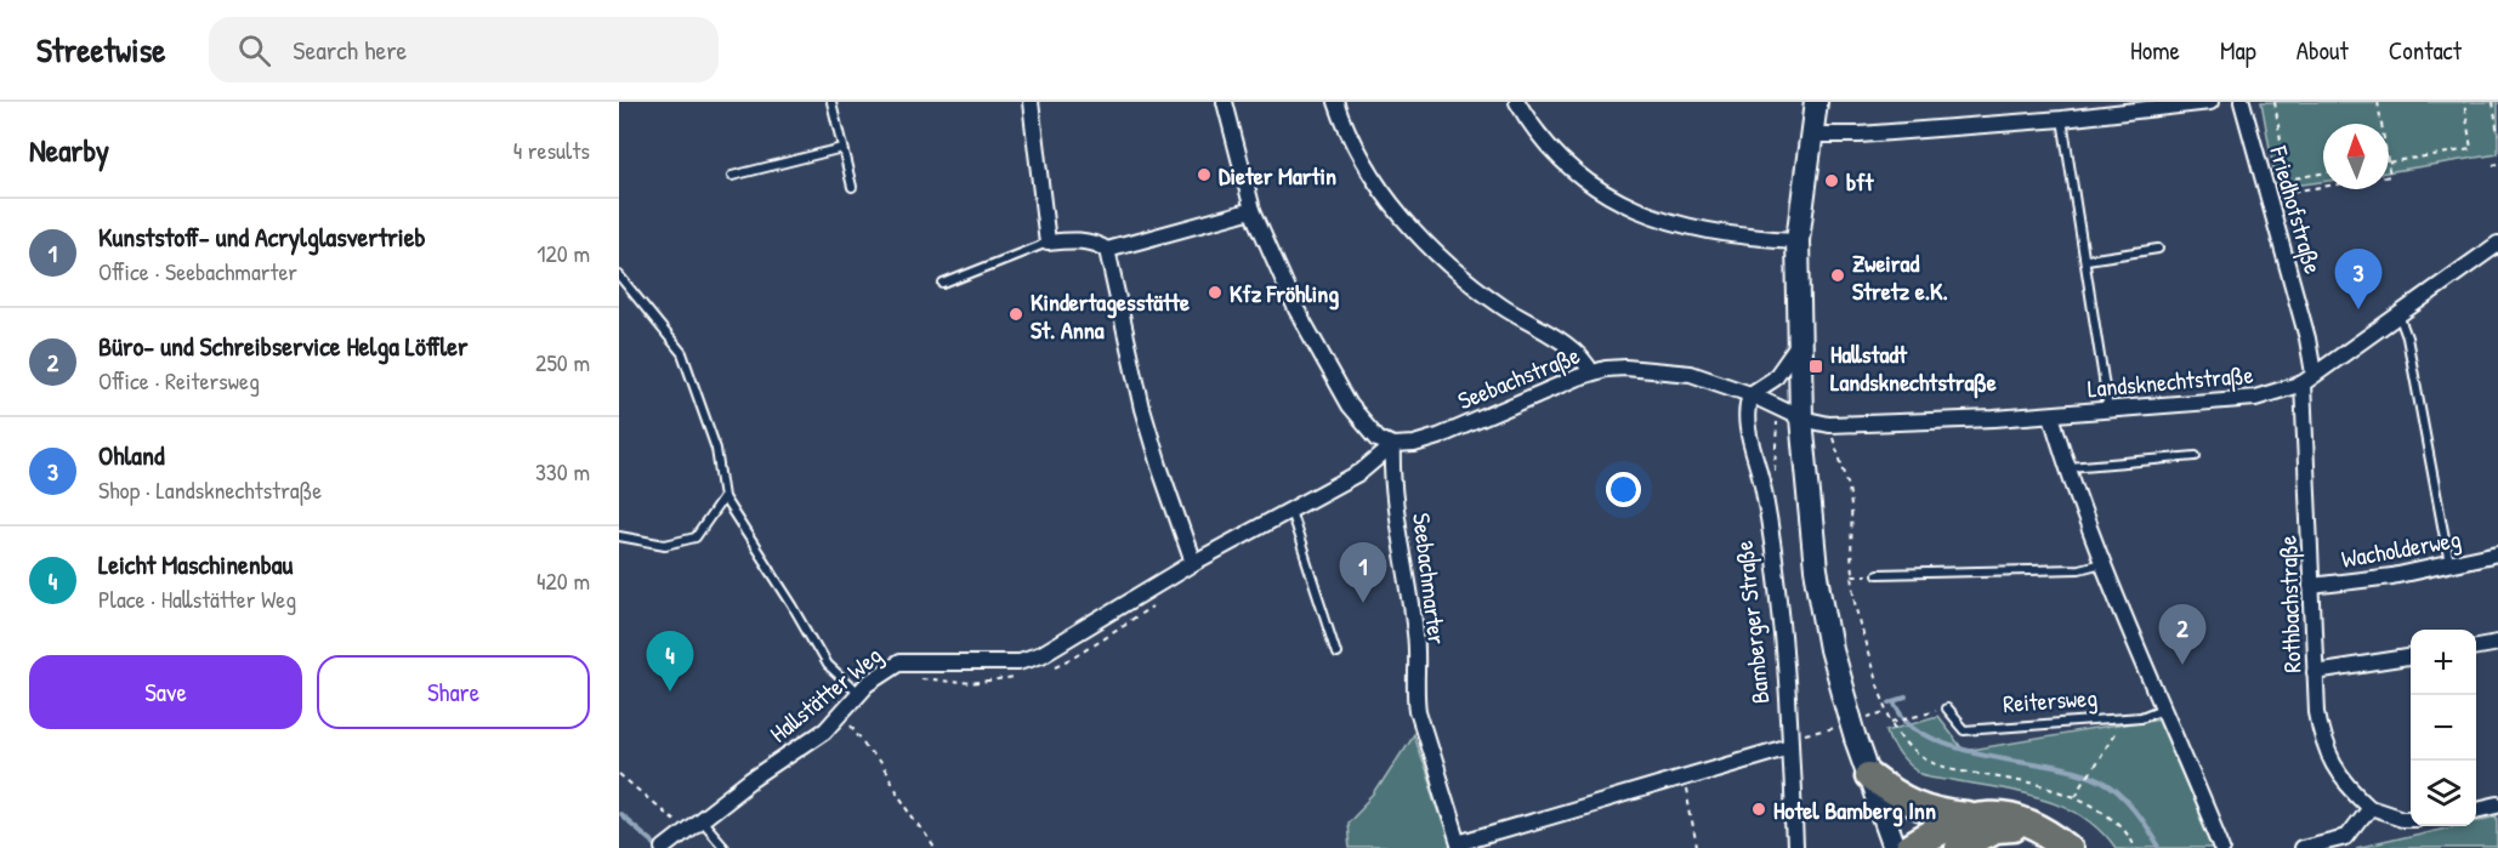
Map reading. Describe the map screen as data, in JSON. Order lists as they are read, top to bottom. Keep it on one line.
{"streets":{"street":["Friedhofstraße","Seebachstraße","Landsknechtstraße","Wacholderweg","Seebachmarter","Rothbachstraße","Bamberger Straße","Hallstätter Weg"],"lane":["Reitersweg"]},"crossings":[["Friedhofstraße","Landsknechtstraße"],["Friedhofstraße","Rothbachstraße"],["Seebachstraße","Landsknechtstraße"],["Seebachstraße","Seebachmarter"],["Seebachstraße","Bamberger Straße"],["Landsknechtstraße","Rothbachstraße"],["Wacholderweg","Rothbachstraße"],["Seebachmarter","Bamberger Straße"]],"places":{"other":["Dieter Martin","bft","Zweirad Stretz e.K.","Kfz Fröhling","Kindertagesstätte St. Anna","Hotel Bamberg Inn"],"transit":["Hallstadt Landsknechtstraße"]},"north":"top","page":{"header":"Streetwise","search":"Search here","nav":["Home","Map","About","Contact"],"heading":["Nearby","4 results"],"list":[{"mark":"1","name":"Kunststoff- und Acrylglasvertrieb","note":"Office · Seebachmarter","value":"120 m"},{"mark":"2","name":"Büro- und Schreibservice Helga Löffler","note":"Office · Reitersweg","value":"250 m"},{"mark":"3","name":"Ohland","note":"Shop · Landsknechtstraße","value":"330 m"},{"mark":"4","name":"Leicht Maschinenbau","note":"Place · Hallstätter Weg","value":"420 m"}],"pins":["3","1","2","4"],"map_buttons":["+","−"],"buttons":["Save","Share"]}}
